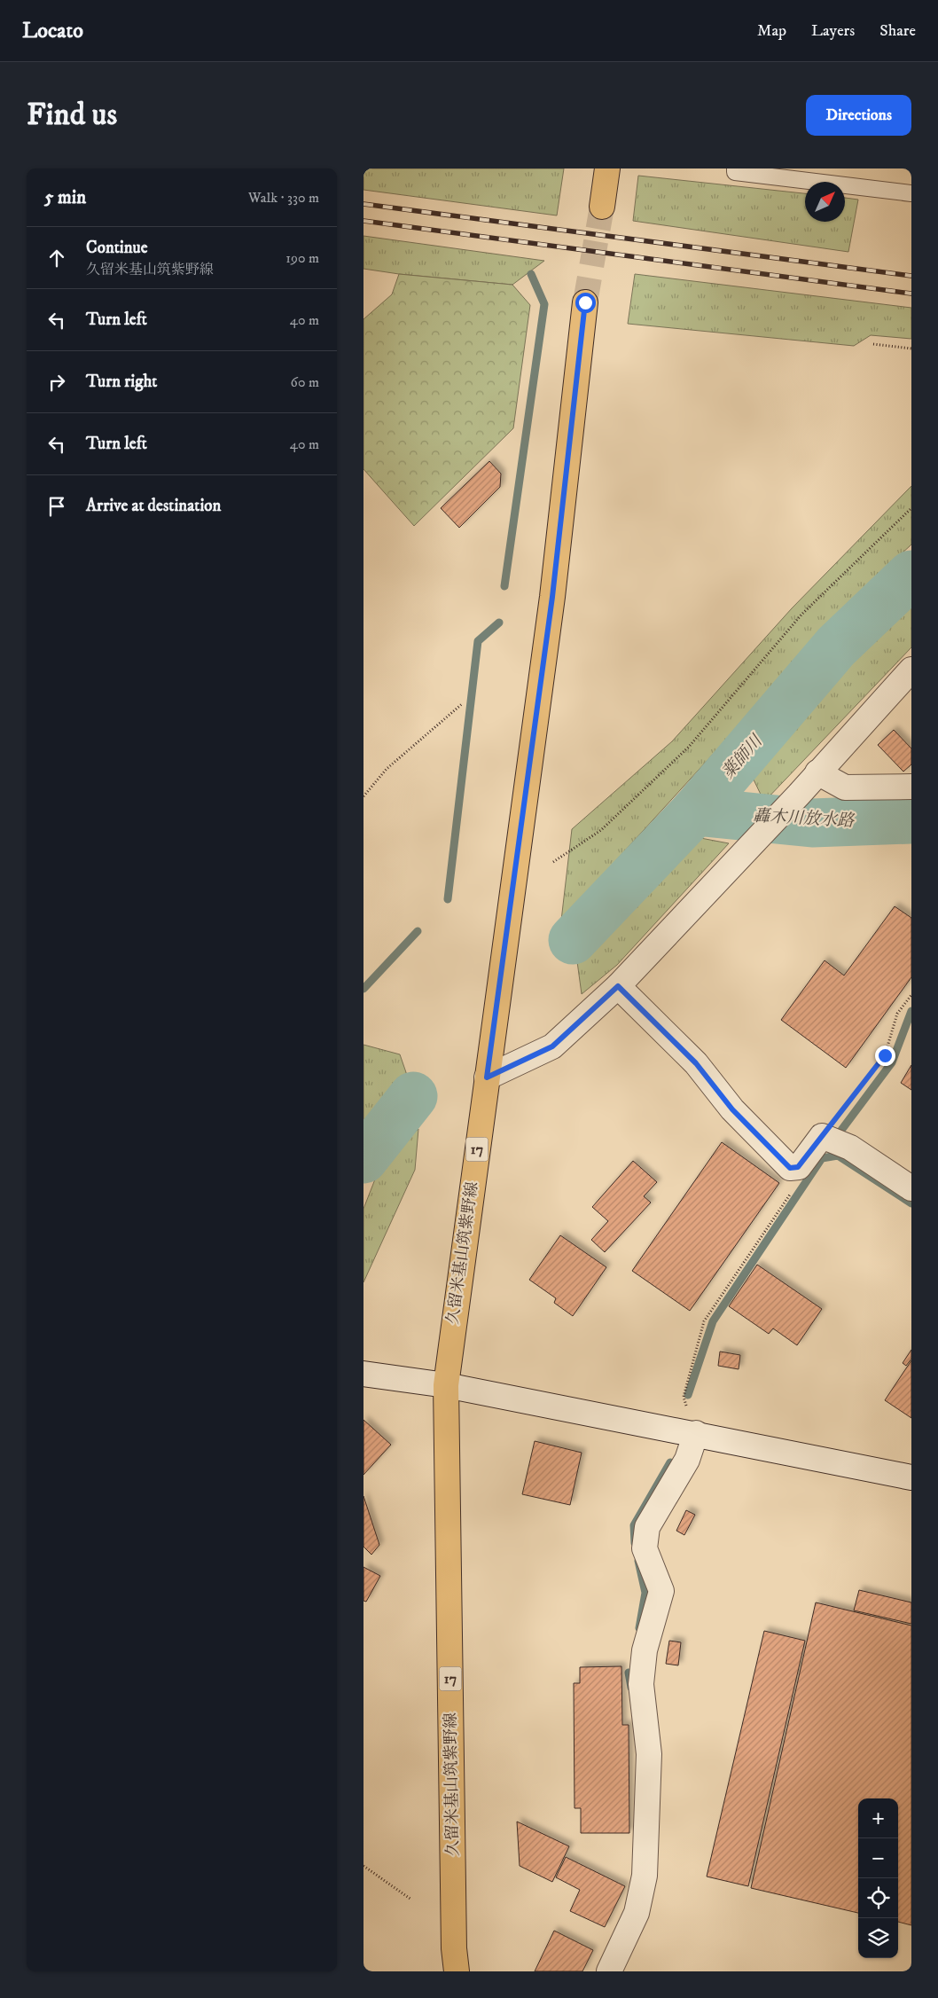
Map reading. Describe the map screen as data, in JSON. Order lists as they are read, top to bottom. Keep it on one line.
{"streets":{"main road":["17","久留米基山筑紫野線"]},"water":["薬師川","轟木川放水路"],"north":"top right","page":{"header":"Locato","nav":["Map","Layers","Share"],"buttons":"Directions","title":"Find us","heading":["5 min","Walk · 330 m"],"list":[["Continue","久留米基山筑紫野線","190 m"],["Turn left","40 m"],["Turn right","60 m"],["Turn left","40 m"],"Arrive at destination"],"map_buttons":["+","−"]}}
